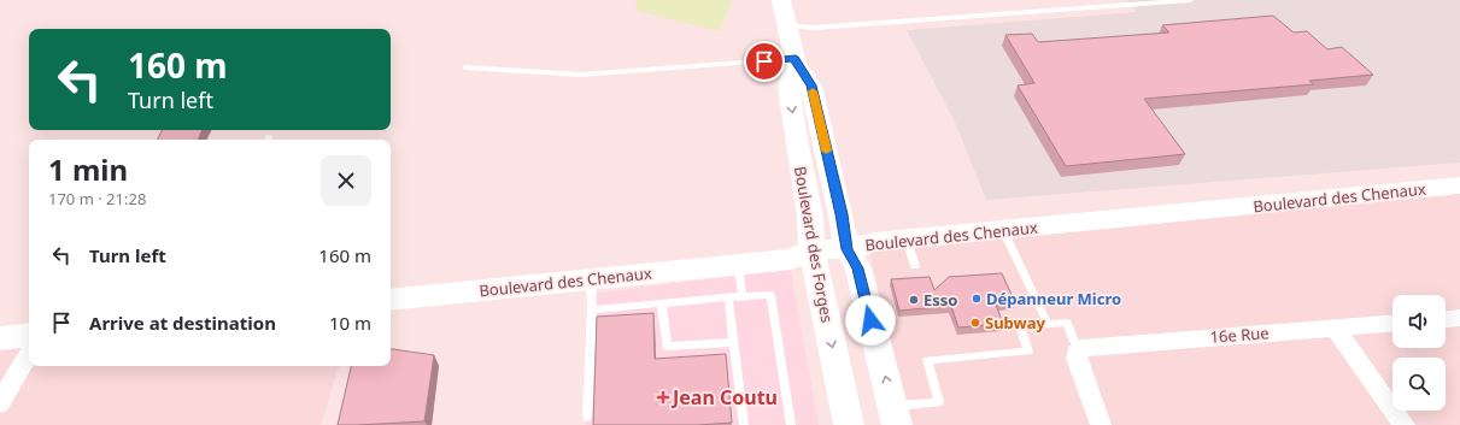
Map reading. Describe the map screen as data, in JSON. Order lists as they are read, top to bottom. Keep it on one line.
{"streets":{"street":["Boulevard des Chenaux","Boulevard des Forges","16e Rue"]},"crossings":[["Boulevard des Chenaux","Boulevard des Forges"]],"places":{"other":["Dépanneur Micro","Esso","Subway"],"health":["Jean Coutu"]},"page":{"turn":["160 m","Turn left"],"heading":["1 min","170 m · 21:28"],"list":[{"name":"Turn left","value":"160 m"},{"name":"Arrive at destination","value":"10 m"}]}}
